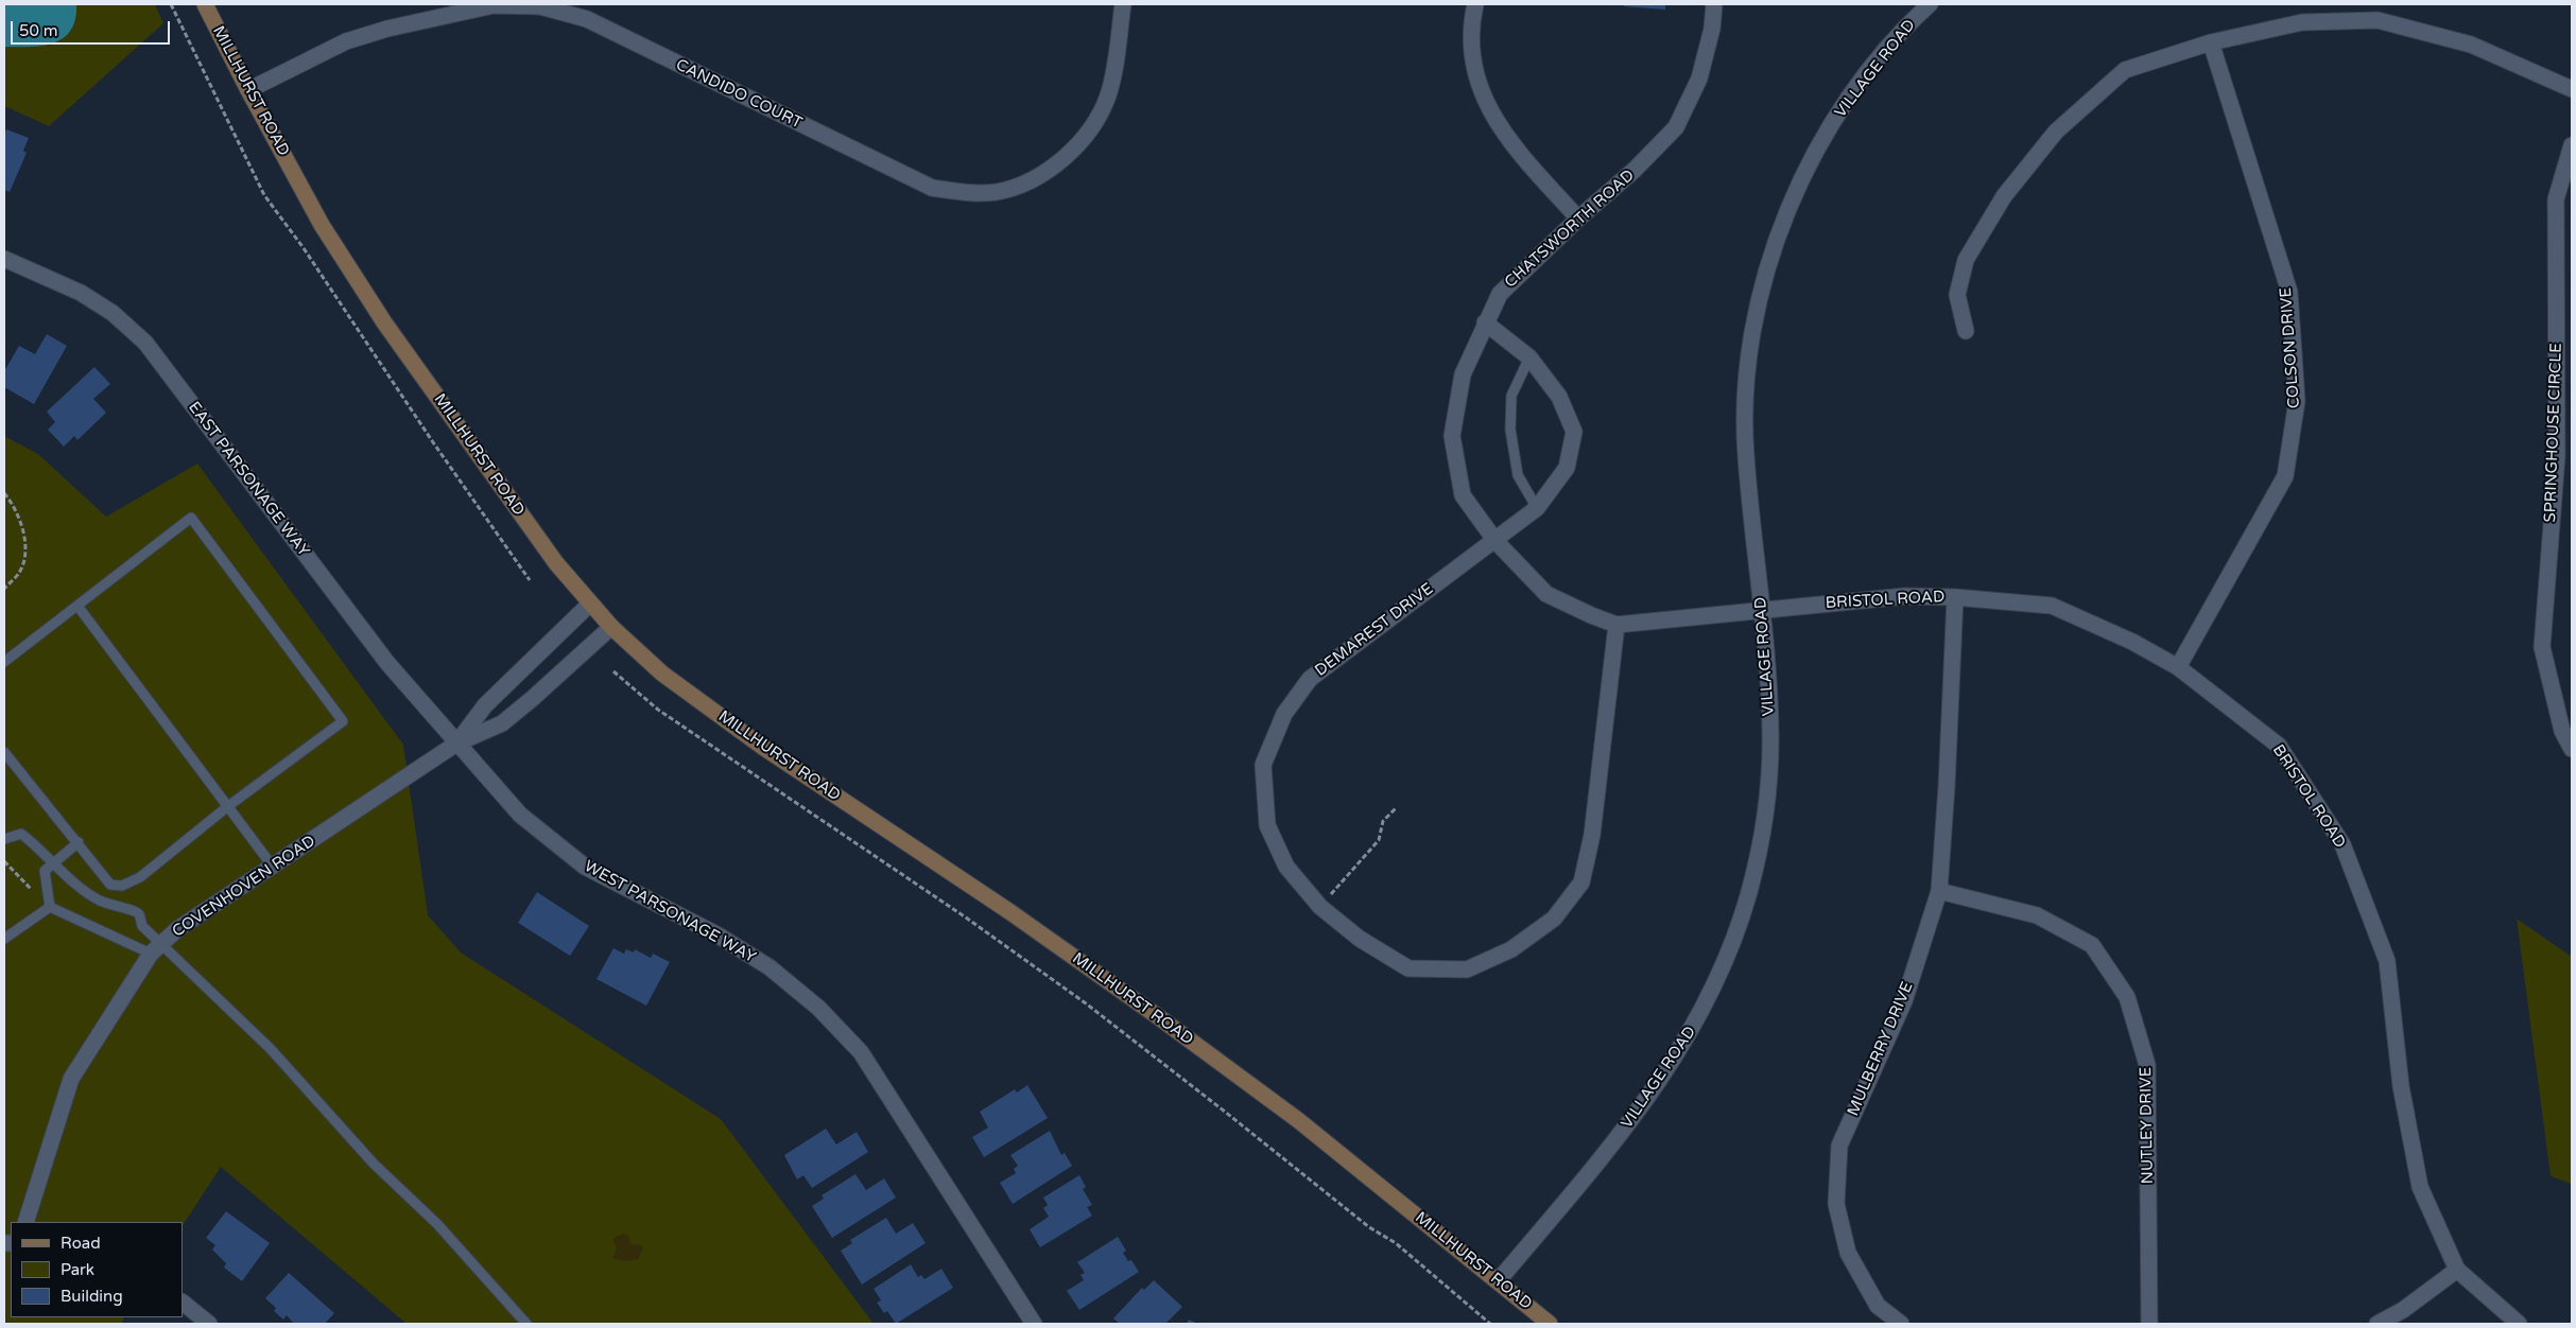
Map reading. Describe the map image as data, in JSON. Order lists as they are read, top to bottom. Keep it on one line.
{"streets":{"street":["VILLAGE ROAD","MILLHURST ROAD","CANDIDO COURT","CHATSWORTH ROAD","COLSON DRIVE","SPRINGHOUSE CIRCLE","EAST PARSONAGE WAY","BRISTOL ROAD","DEMAREST DRIVE","COVENHOVEN ROAD","WEST PARSONAGE WAY","MULBERRY DRIVE","NUTLEY DRIVE"]},"crossings":[["VILLAGE ROAD","MILLHURST ROAD"],["VILLAGE ROAD","CHATSWORTH ROAD"],["VILLAGE ROAD","BRISTOL ROAD"],["MILLHURST ROAD","CANDIDO COURT"],["MILLHURST ROAD","COVENHOVEN ROAD"],["CHATSWORTH ROAD","BRISTOL ROAD"],["CHATSWORTH ROAD","DEMAREST DRIVE"],["COLSON DRIVE","BRISTOL ROAD"],["EAST PARSONAGE WAY","COVENHOVEN ROAD"],["EAST PARSONAGE WAY","WEST PARSONAGE WAY"],["BRISTOL ROAD","MULBERRY DRIVE"],["COVENHOVEN ROAD","WEST PARSONAGE WAY"],["MULBERRY DRIVE","NUTLEY DRIVE"]],"legend":["Road","Park","Building"],"scale_bar":"50 m"}
